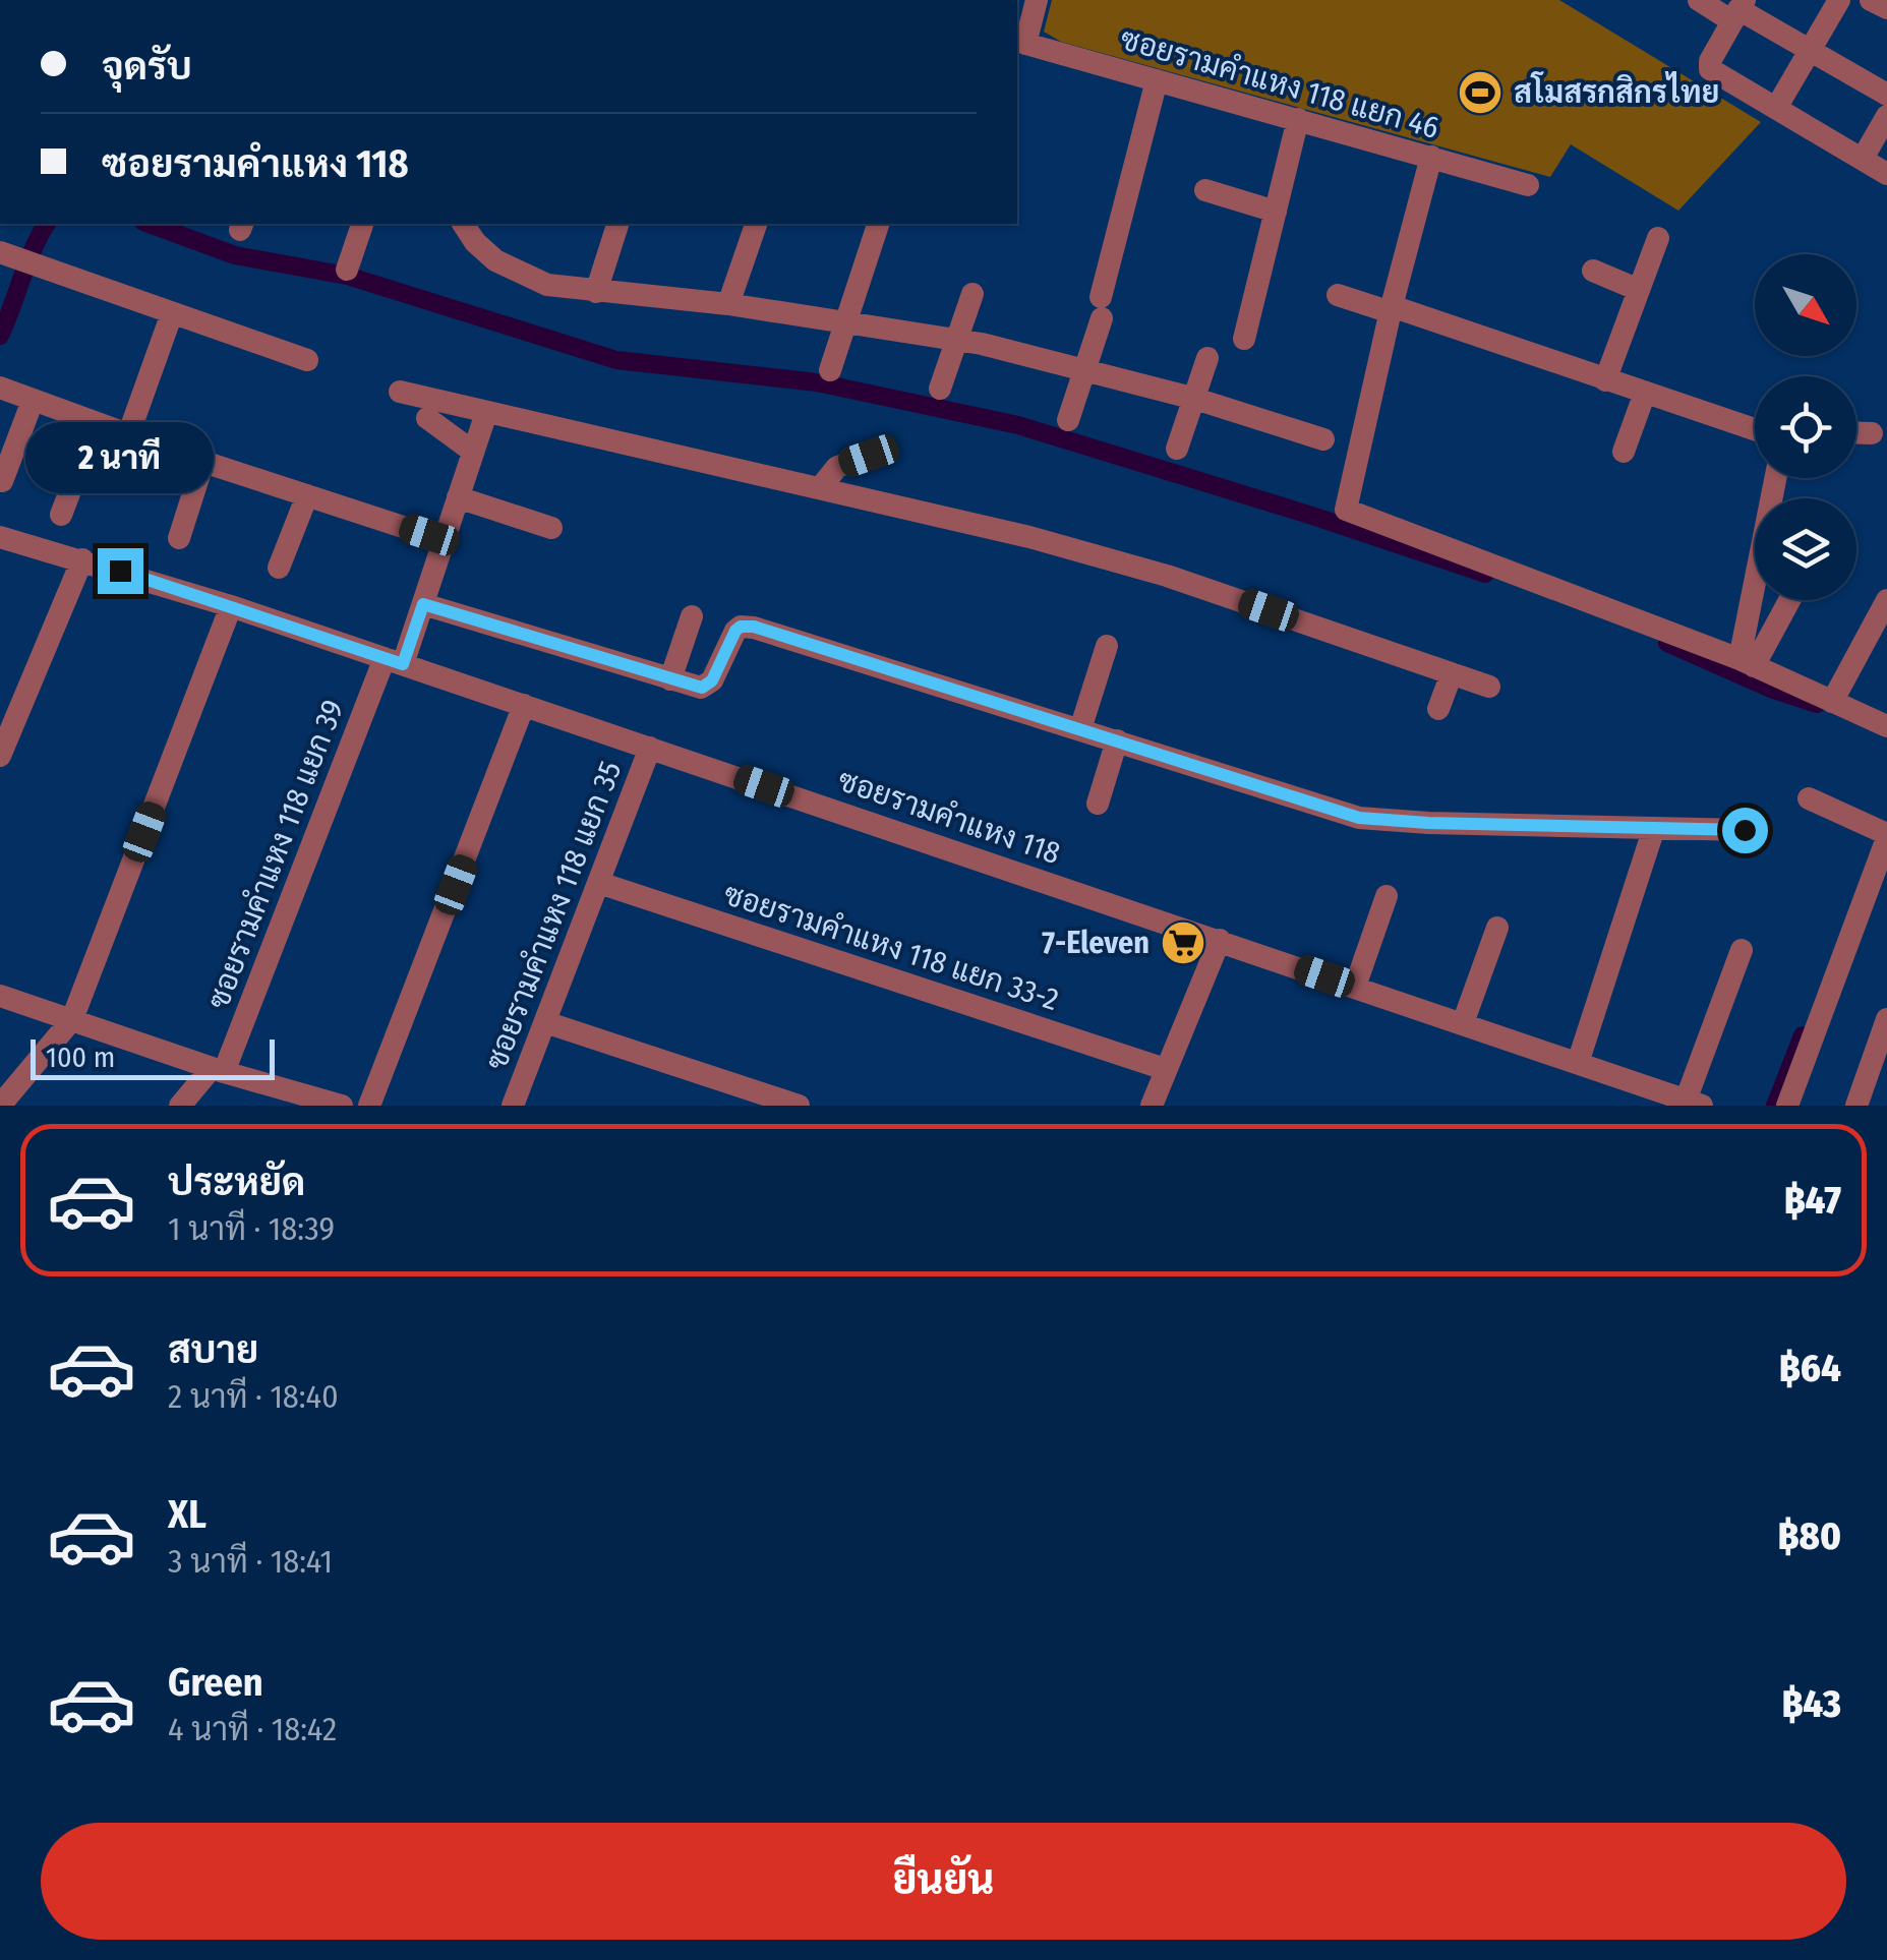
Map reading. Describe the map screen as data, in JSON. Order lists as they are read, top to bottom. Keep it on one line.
{"streets":{"street":["ซอยรามคำแหง 118 แยก 46","ซอยรามคำแหง 118","ซอยรามคำแหง 118 แยก 39","ซอยรามคำแหง 118 แยก 35","ซอยรามคำแหง 118 แยก 33-2"]},"crossings":[["ซอยรามคำแหง 118","ซอยรามคำแหง 118 แยก 39"],["ซอยรามคำแหง 118","ซอยรามคำแหง 118 แยก 35"],["ซอยรามคำแหง 118 แยก 35","ซอยรามคำแหง 118 แยก 33-2"]],"places":{"sports":["สโมสรกสิกรไทย"],"supermarket":["7-Eleven"]},"scale_bar":"100 m","north":"bottom right","page":{"banner":["จุดรับ","ซอยรามคำแหง 118"],"bubble":"2 นาที","scale":"100 m","list":[{"name":"ประหยัด","note":"1 นาที · 18:39","value":"฿47"},{"name":"สบาย","note":"2 นาที · 18:40","value":"฿64"},{"name":"XL","note":"3 นาที · 18:41","value":"฿80"},{"name":"Green","note":"4 นาที · 18:42","value":"฿43"}],"buttons":"ยืนยัน"}}
